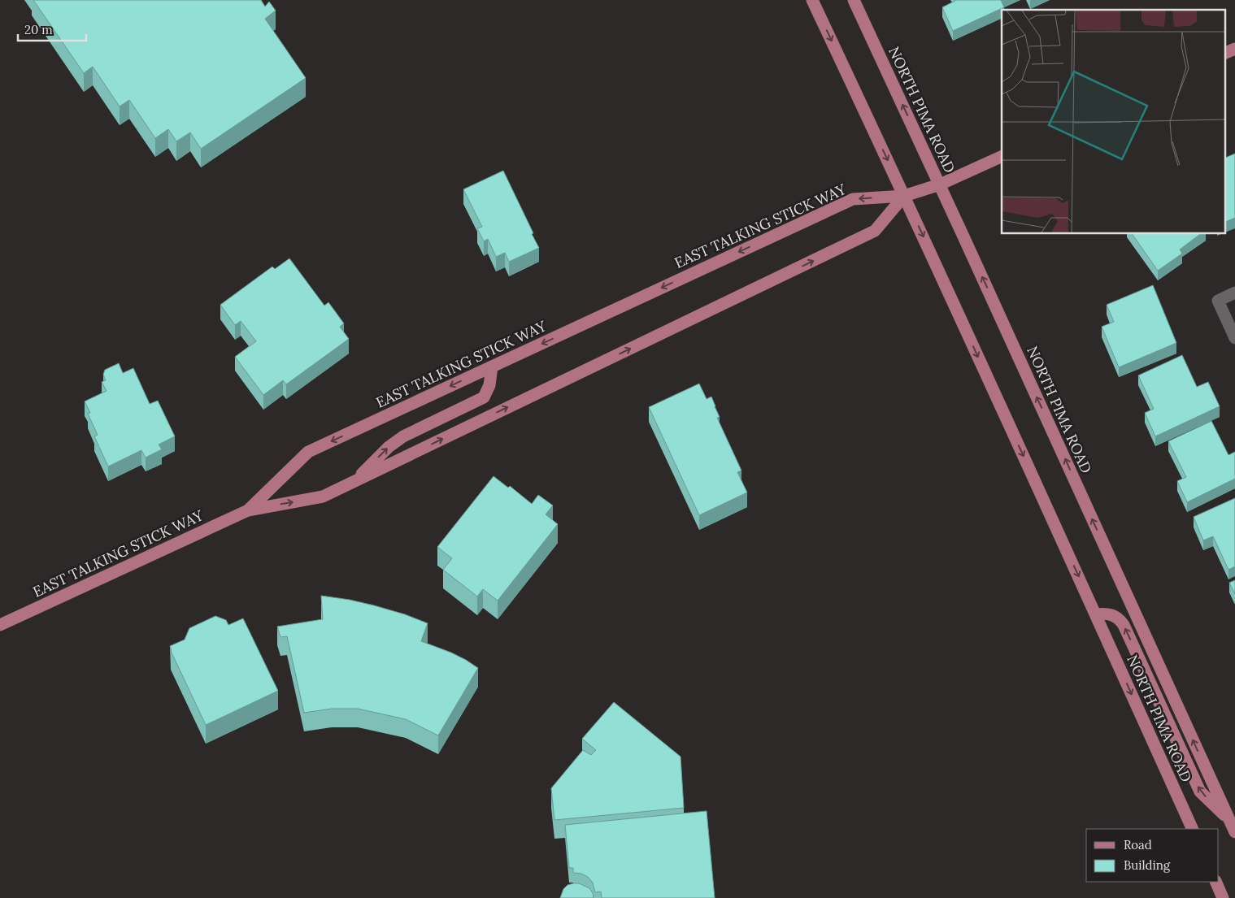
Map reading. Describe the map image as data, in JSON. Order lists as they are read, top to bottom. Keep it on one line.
{"streets":{"main road":["NORTH PIMA ROAD","EAST TALKING STICK WAY"]},"crossings":[["NORTH PIMA ROAD","EAST TALKING STICK WAY"]],"legend":["Road","Building"],"scale_bar":"20 m"}
